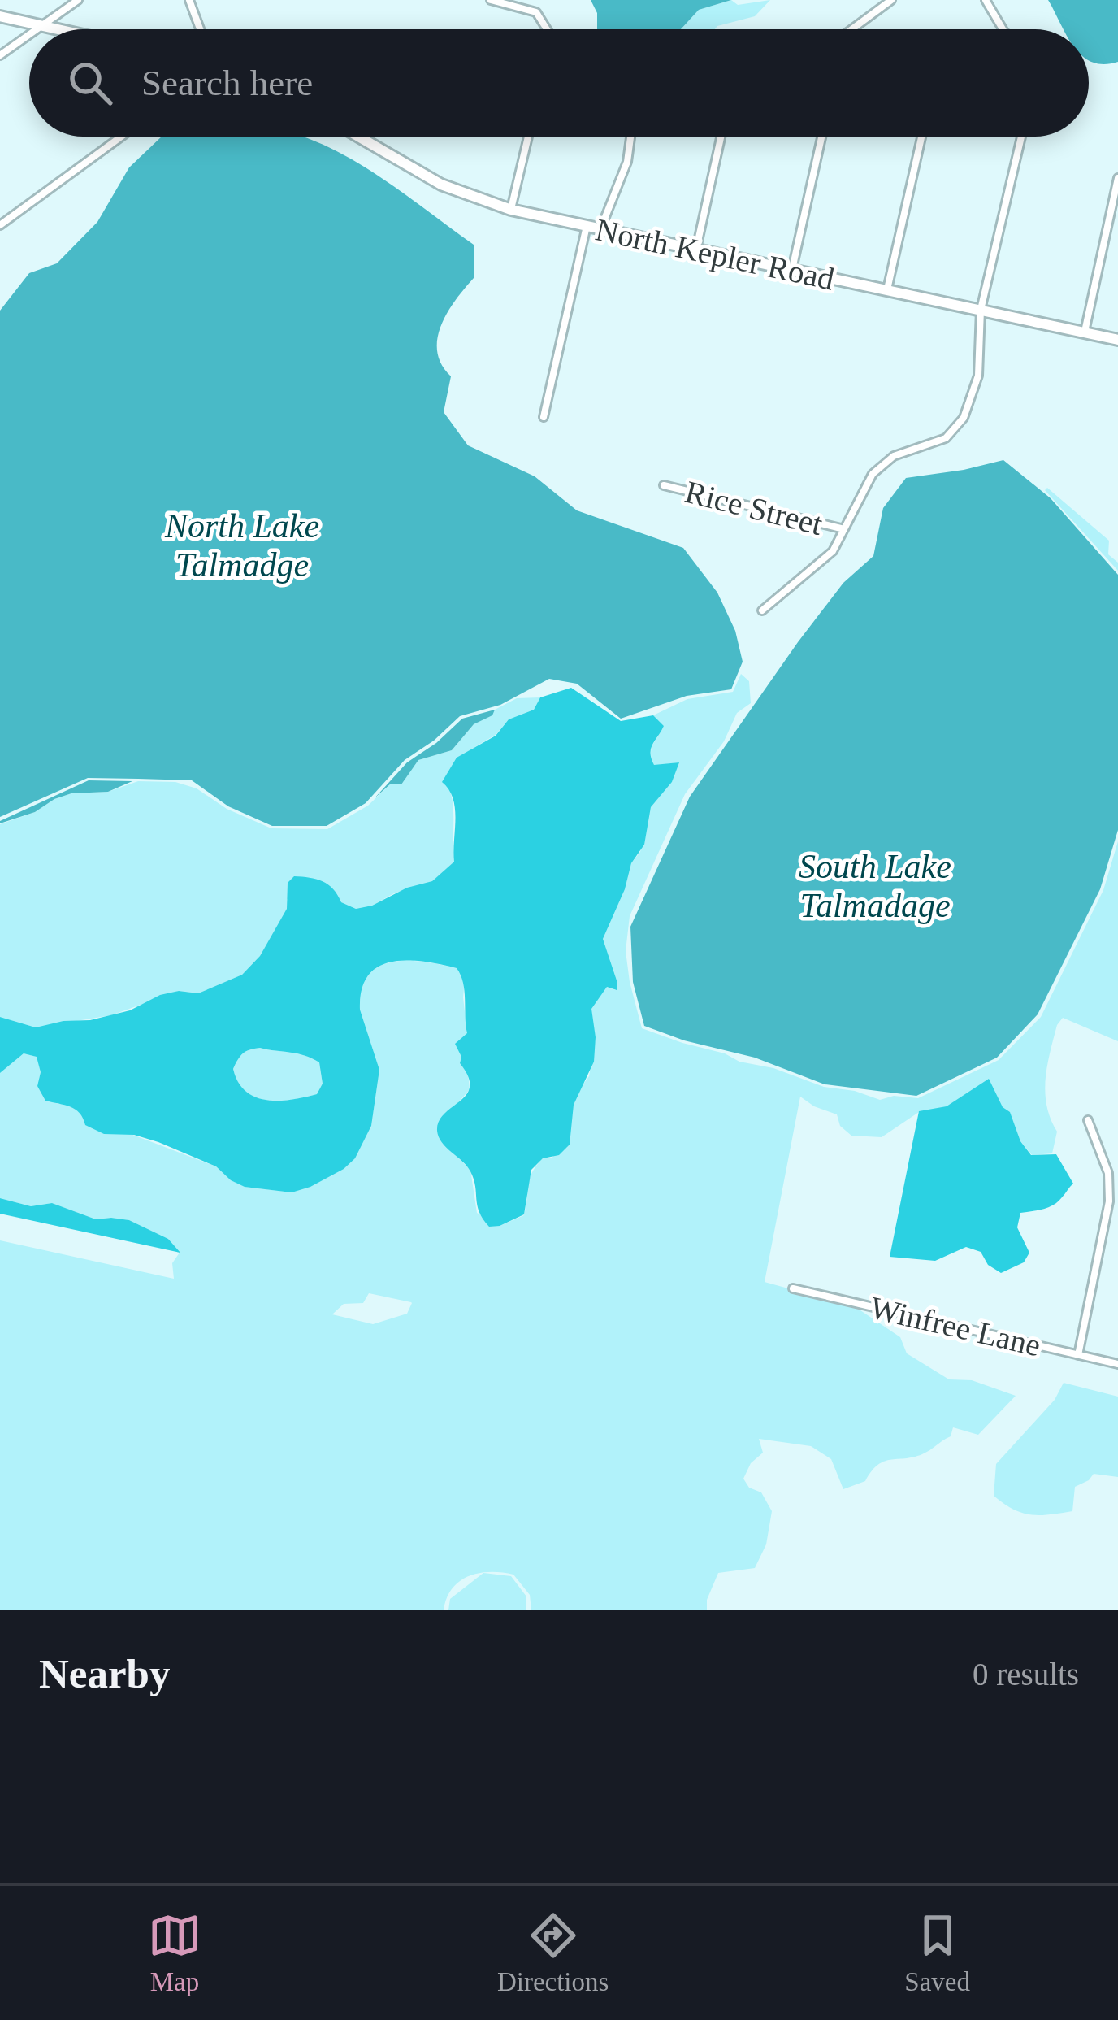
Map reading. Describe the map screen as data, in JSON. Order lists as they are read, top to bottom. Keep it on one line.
{"streets":{"main road":["North Kepler Road"],"street":["Rice Street","Winfree Lane"]},"water":["North Lake Talmadge","South Lake Talmadage"],"page":{"search":"Search here","heading":["Nearby","0 results"],"nav":["Map","Directions","Saved"]}}
